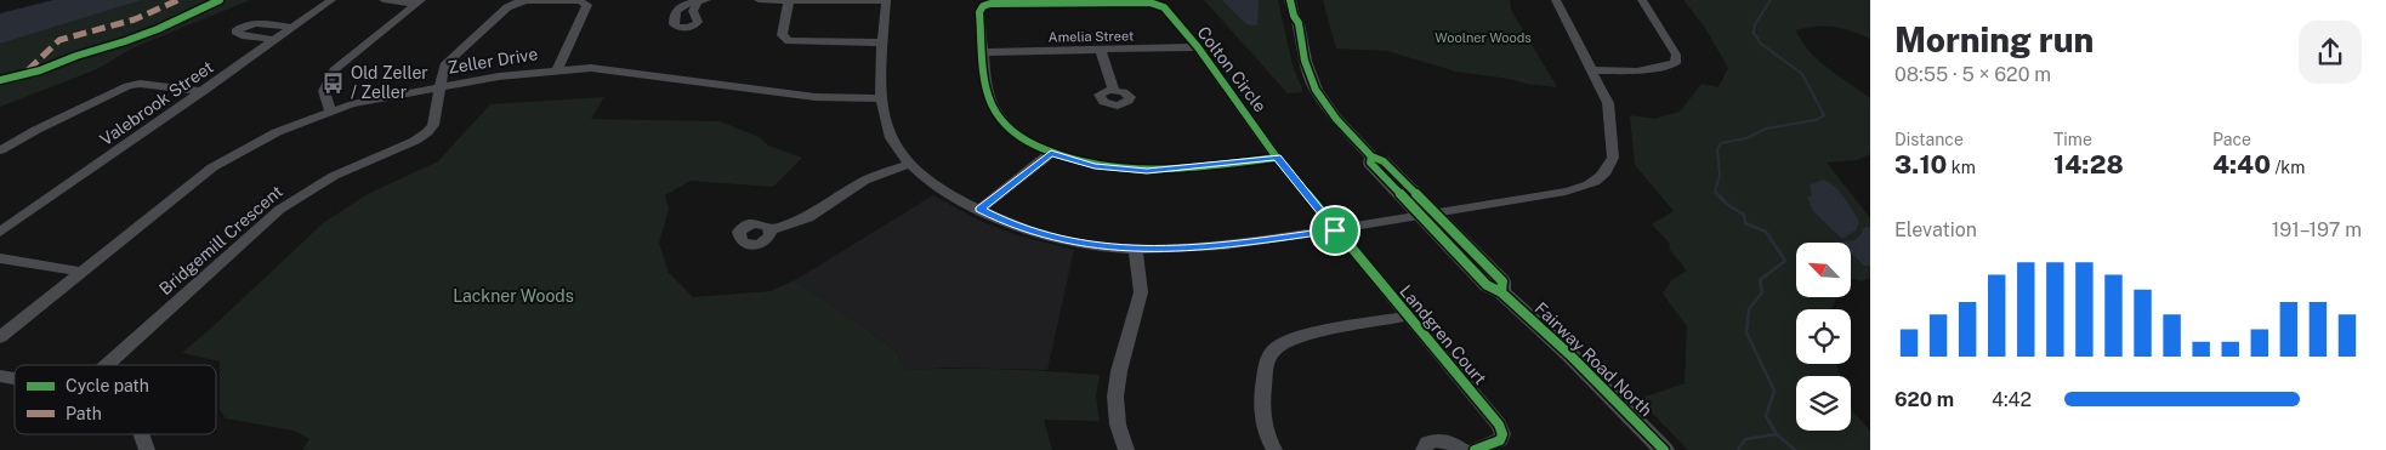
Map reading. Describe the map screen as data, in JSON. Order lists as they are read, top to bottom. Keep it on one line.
{"streets":{"main road":["Fairway Road North"],"street":["Amelia Street","Zeller Drive","Colton Circle","Valebrook Street","Bridgemill Crescent","Landgren Court"]},"crossings":[["Amelia Street","Colton Circle"],["Zeller Drive","Bridgemill Crescent"],["Colton Circle","Landgren Court"]],"parks":["Woolner Woods","Lackner Woods"],"places":{"bus stop":["Old Zeller / Zeller"]},"legend":["Cycle path","Path"],"north":"top left","page":{"heading":["Morning run","08:55 · 5 × 620 m"],"stats":[["Distance","3.10 km"],["Time","14:28"],["Pace","4:40 /km"]],"chart":["Elevation","191–197 m"],"list":[{"name":"620 m","note":"4:42"}]}}
